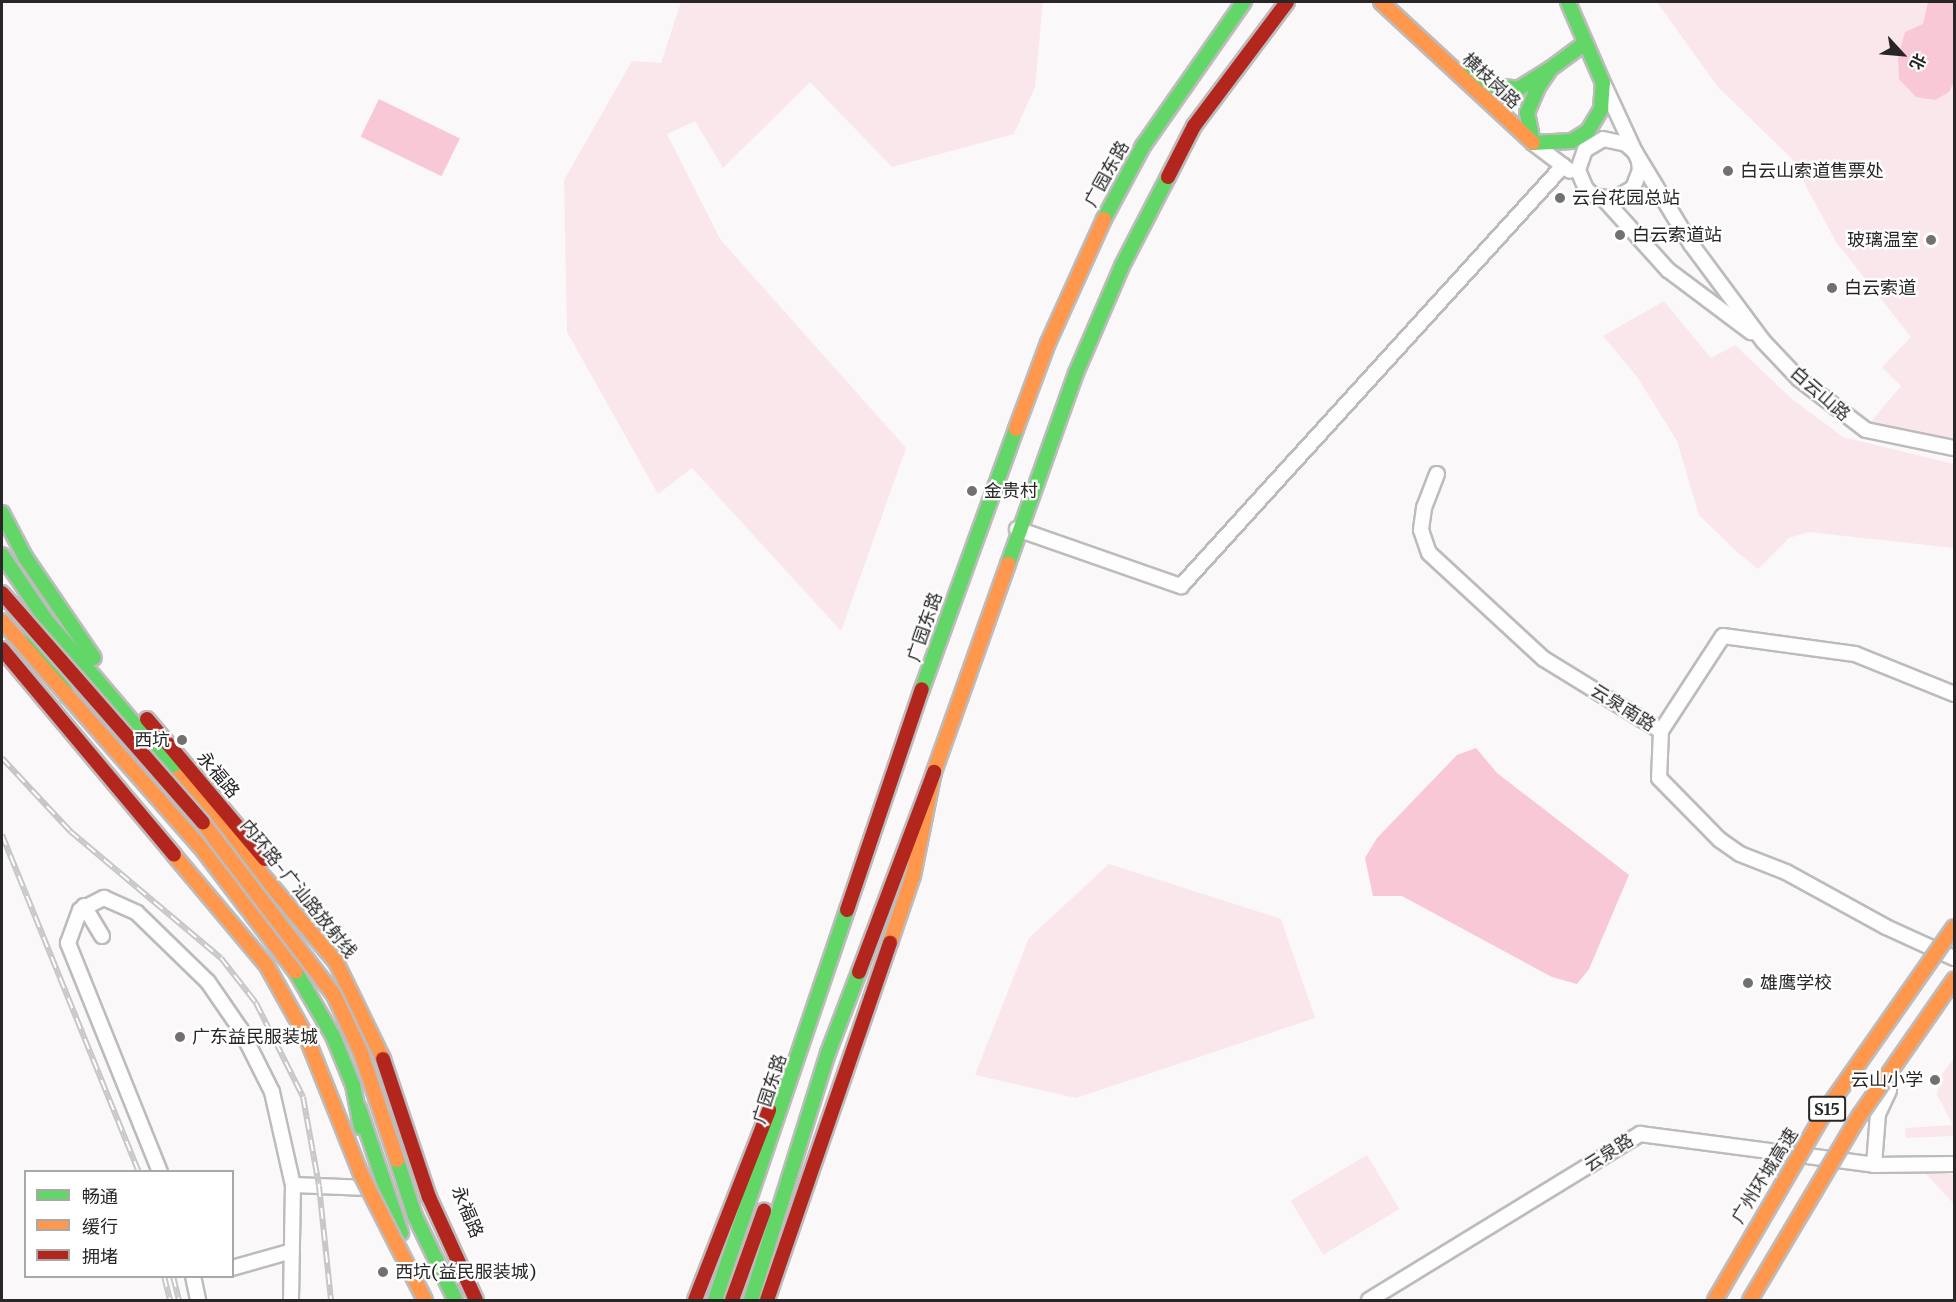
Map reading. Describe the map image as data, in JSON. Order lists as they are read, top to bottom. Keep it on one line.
{"streets":{"main road":["横枝岗路","广园东路","永福路","内环路-广汕路放射线","S15","广州环城高速"],"street":["白云山路","云泉南路","云泉路"]},"places":["白云山索道售票处","云台花园总站","白云索道站","玻璃温室","白云索道","金贵村","西坑","雄鹰学校","广东益民服装城","云山小学","西坑(益民服装城)"],"legend":["畅通","缓行","拥堵"],"north":"bottom right"}
